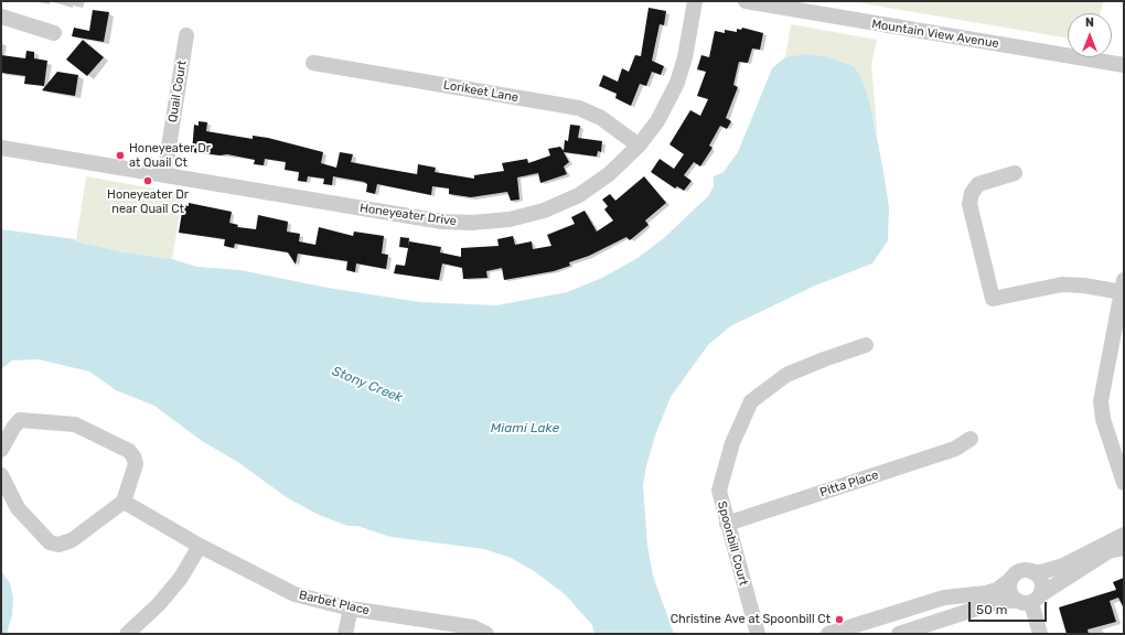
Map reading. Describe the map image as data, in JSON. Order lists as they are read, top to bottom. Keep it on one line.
{"streets":{"street":["Mountain View Avenue","Quail Court","Lorikeet Lane","Honeyeater Drive","Pitta Place","Spoonbill Court","Barbet Place"]},"crossings":[["Quail Court","Honeyeater Drive"],["Lorikeet Lane","Honeyeater Drive"],["Pitta Place","Spoonbill Court"]],"water":["Stony Creek","Miami Lake"],"places":["Honeyeater Dr at Quail Ct","Honeyeater Dr near Quail Ct","Christine Ave at Spoonbill Ct"],"scale_bar":"50 m","north":"top"}
